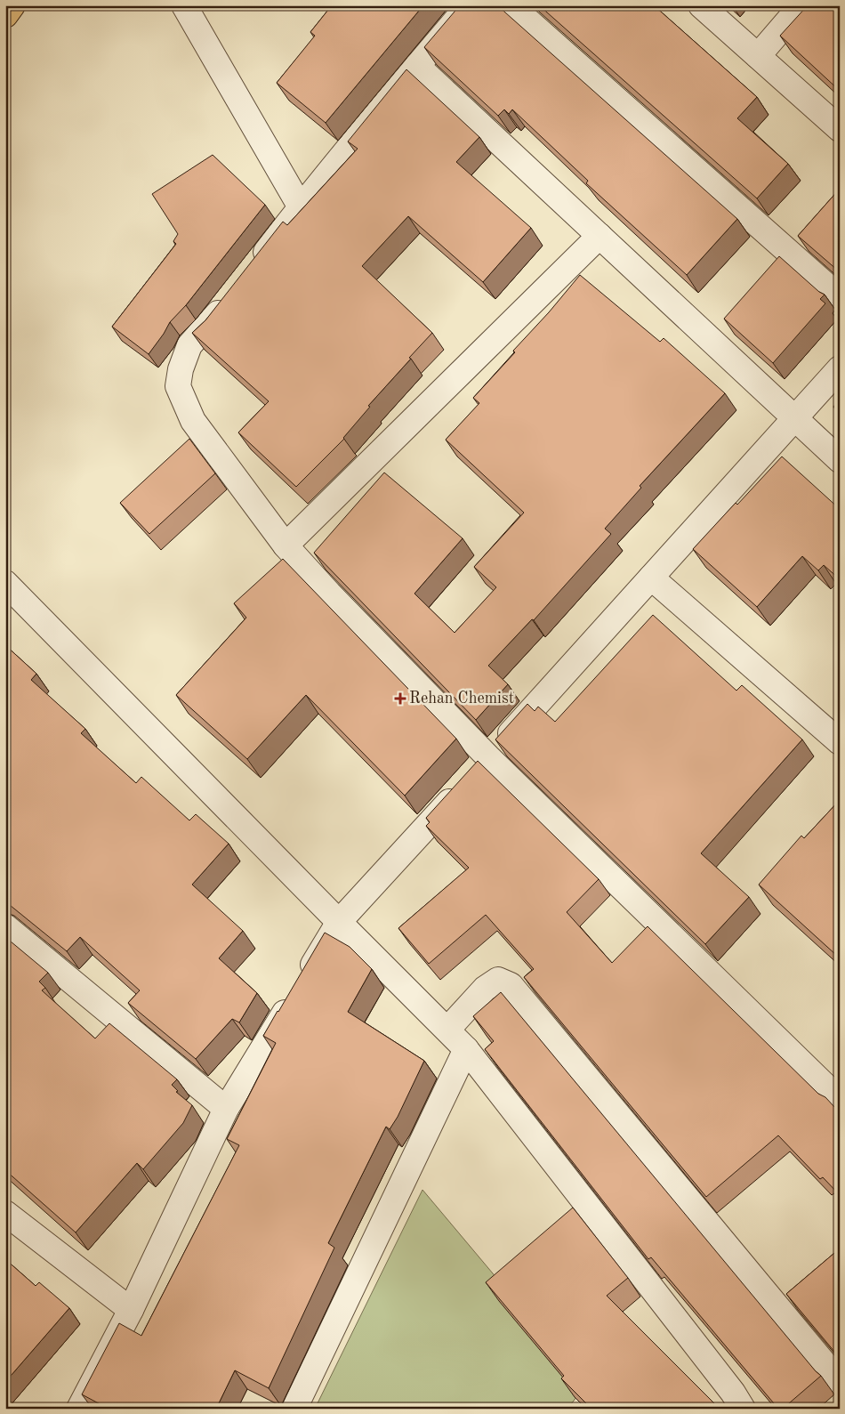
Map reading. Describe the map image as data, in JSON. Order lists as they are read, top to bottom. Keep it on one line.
{"places":{"health":["Rehan Chemist"]}}
